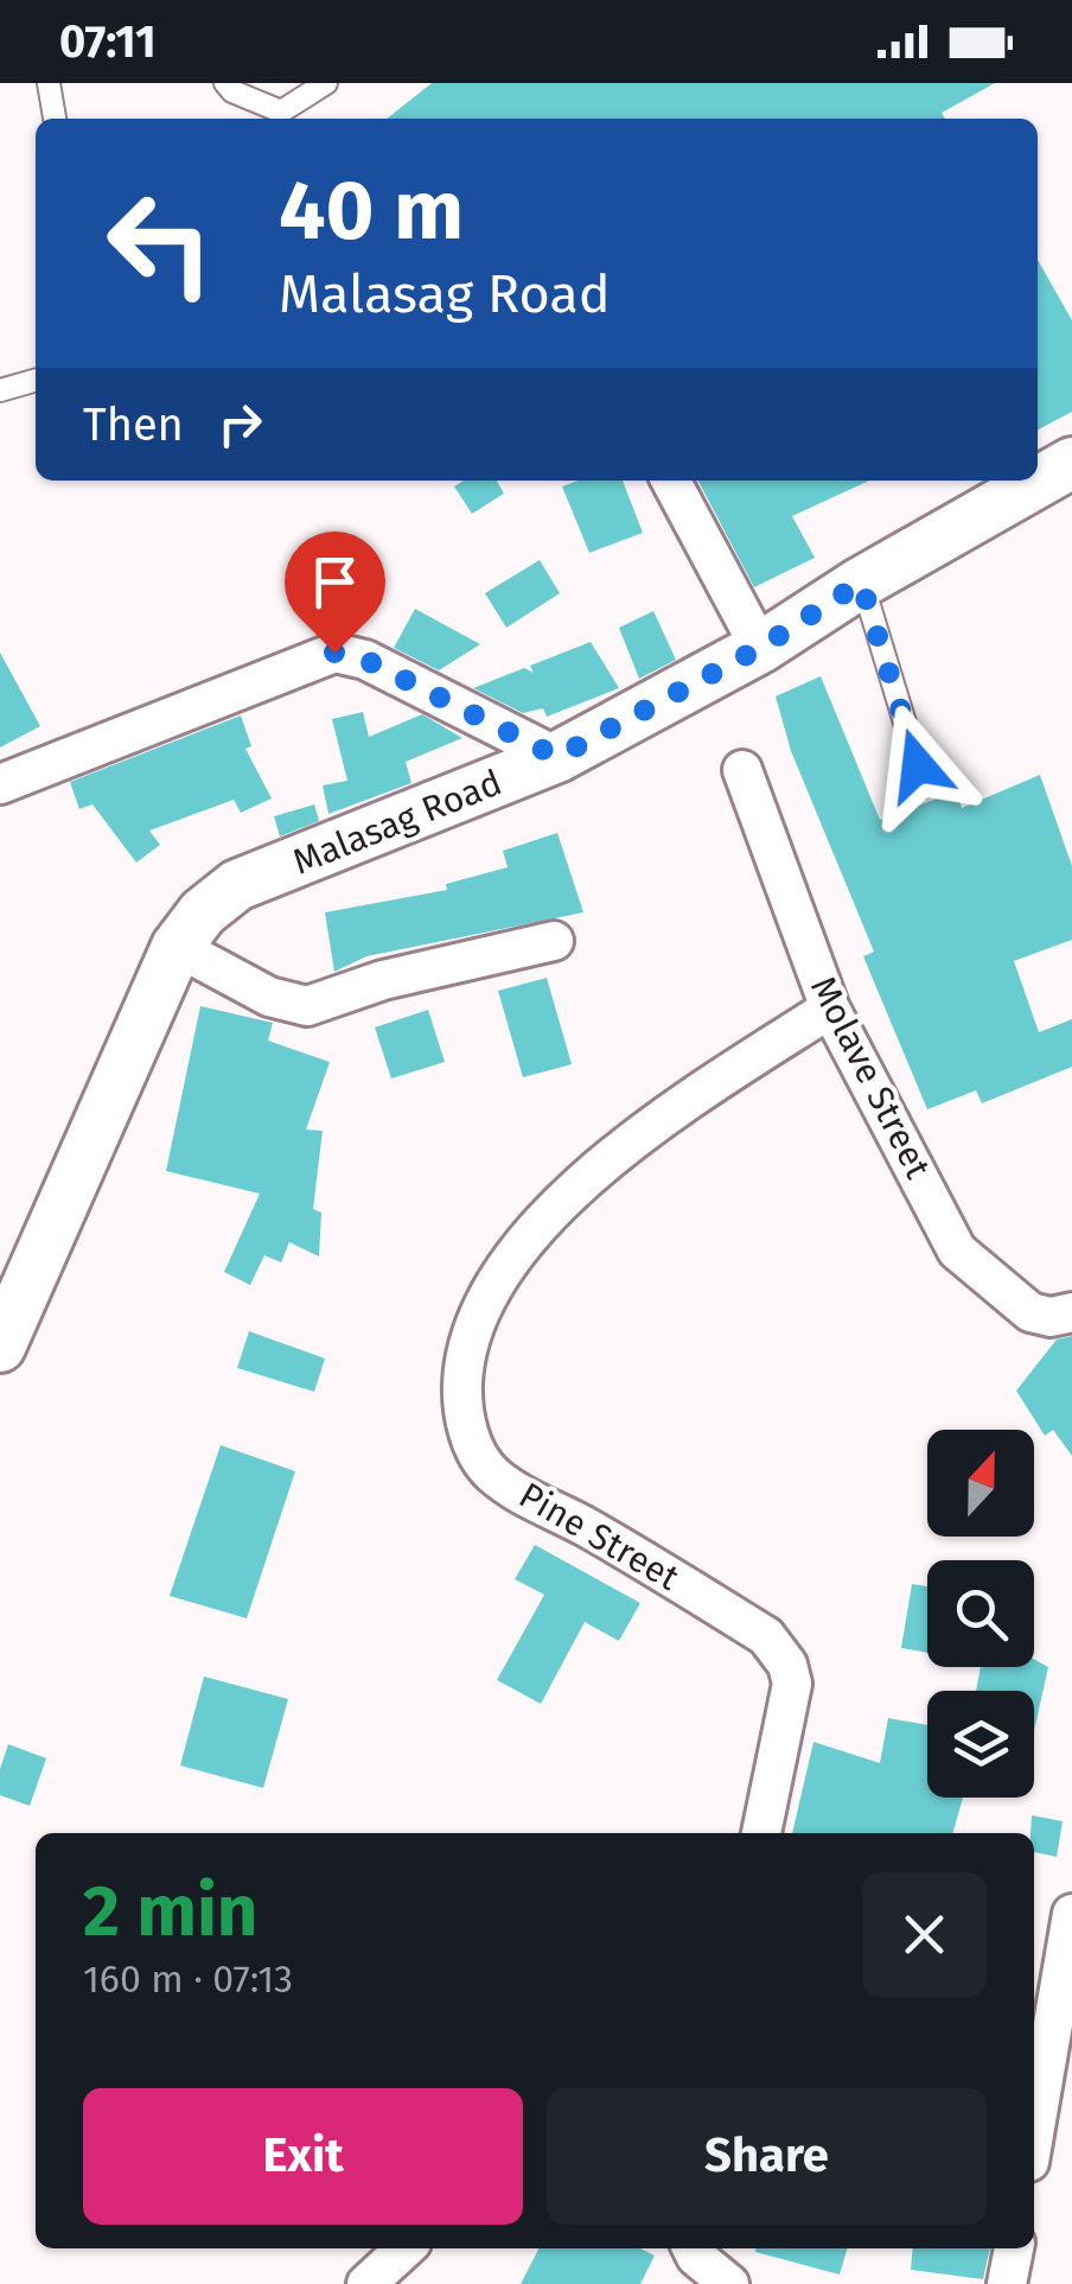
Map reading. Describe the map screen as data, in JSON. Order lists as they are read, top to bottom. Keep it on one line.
{"streets":{"street":["Malasag Road","Molave Street","Pine Street"]},"crossings":[["Molave Street","Pine Street"]],"north":"top","page":{"status":"07:11","turn":["40 m","Malasag Road"],"then":"Then","heading":["2 min","160 m · 07:13"],"buttons":["Exit","Share"]}}
